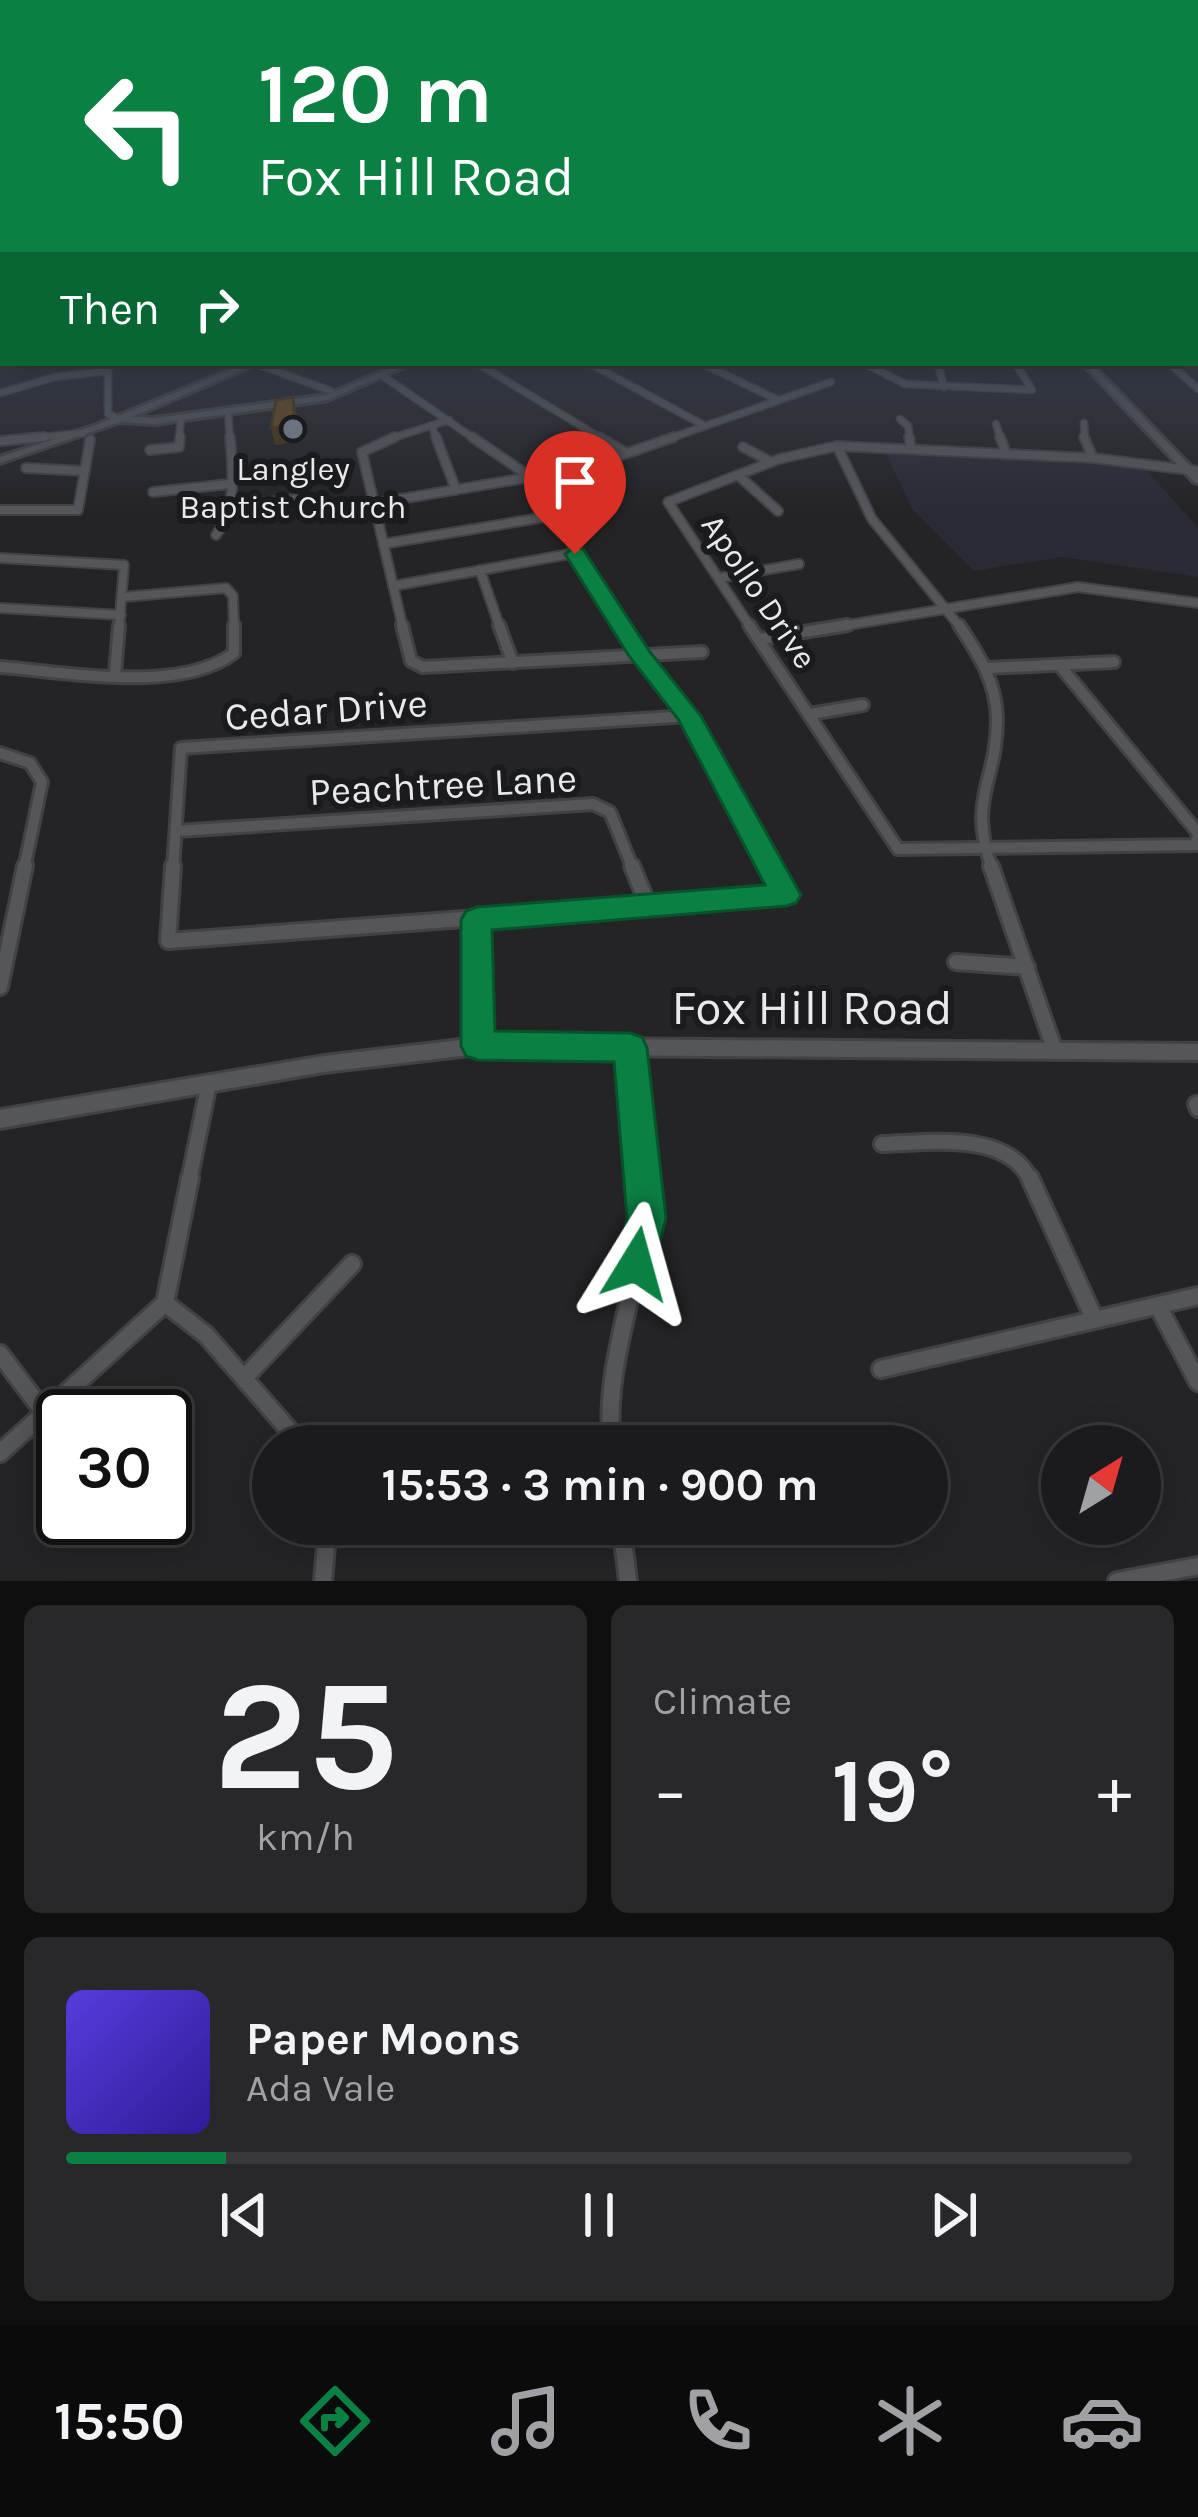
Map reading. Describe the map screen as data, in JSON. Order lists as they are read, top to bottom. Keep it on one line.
{"streets":{"main road":["Fox Hill Road"],"street":["Apollo Drive","Cedar Drive","Peachtree Lane"]},"crossings":[["Cedar Drive","Peachtree Lane"]],"places":["Langley Baptist Church"],"north":"top right","page":{"turn":["120 m","Fox Hill Road"],"then":"Then","limit":"30","trip":"15:53 · 3 min · 900 m","tile":[["25","km/h"],"Climate"],"heat":["−","19°","+"],"song":["Paper Moons","Ada Vale"],"tabs":"15:50"}}
